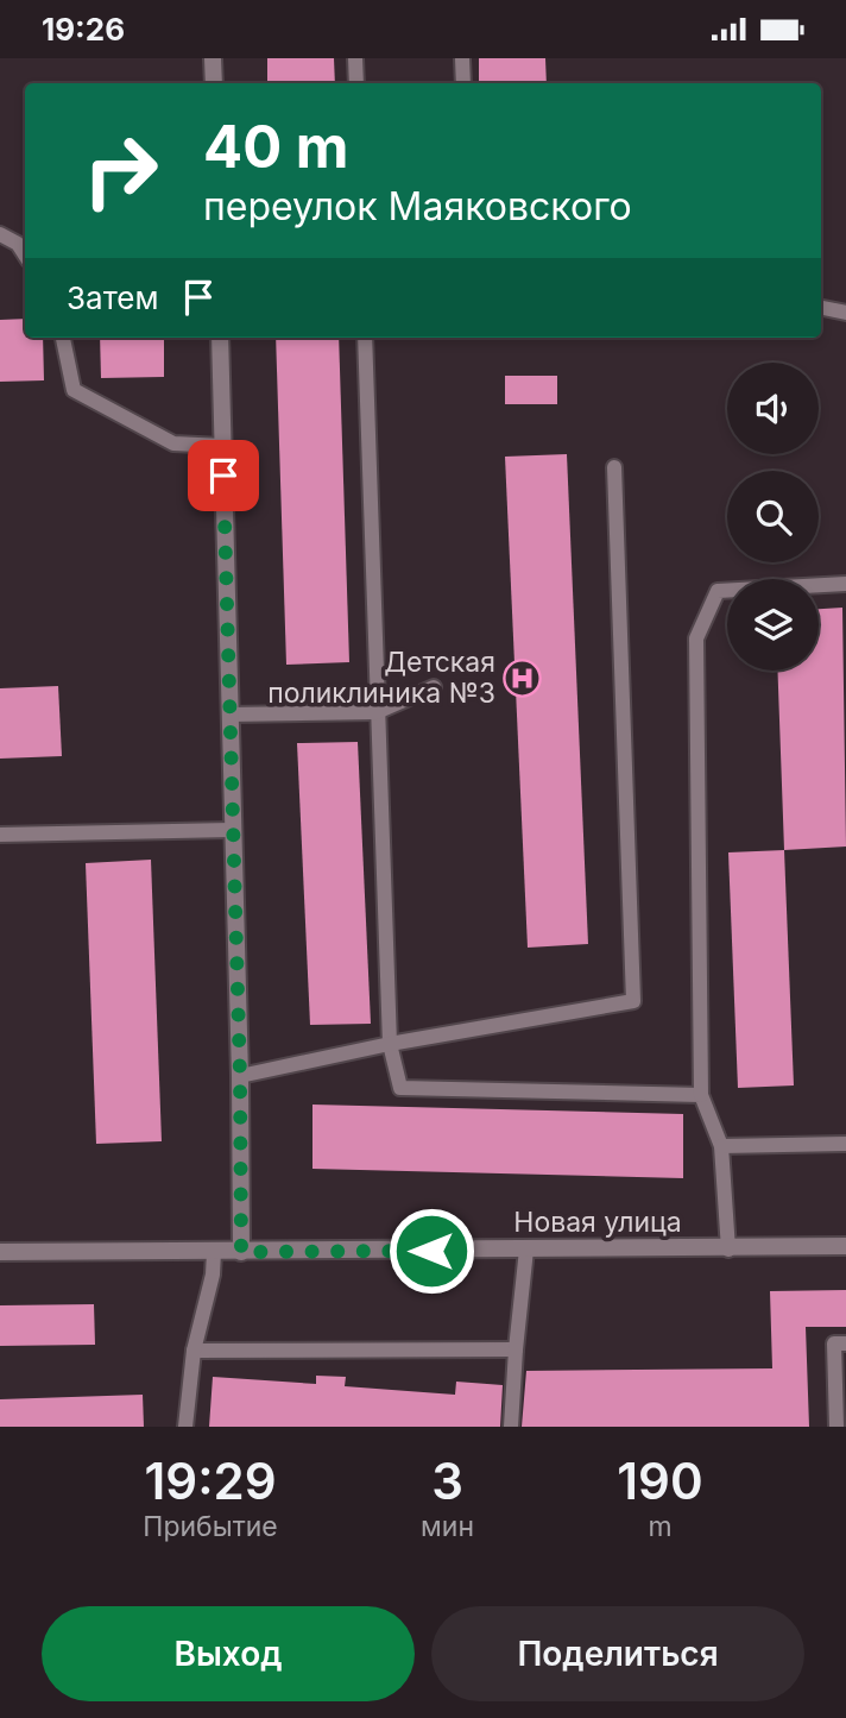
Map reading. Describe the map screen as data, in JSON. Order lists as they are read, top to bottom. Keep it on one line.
{"streets":{"street":["Новая улица"]},"places":{"hospital":["Детская поликлиника №3"]},"page":{"status":"19:26","turn":["40 m","переулок Маяковского"],"then":"Затем","eta":["19:29","Прибытие","3","мин","190","m"],"buttons":["Выход","Поделиться"]}}
